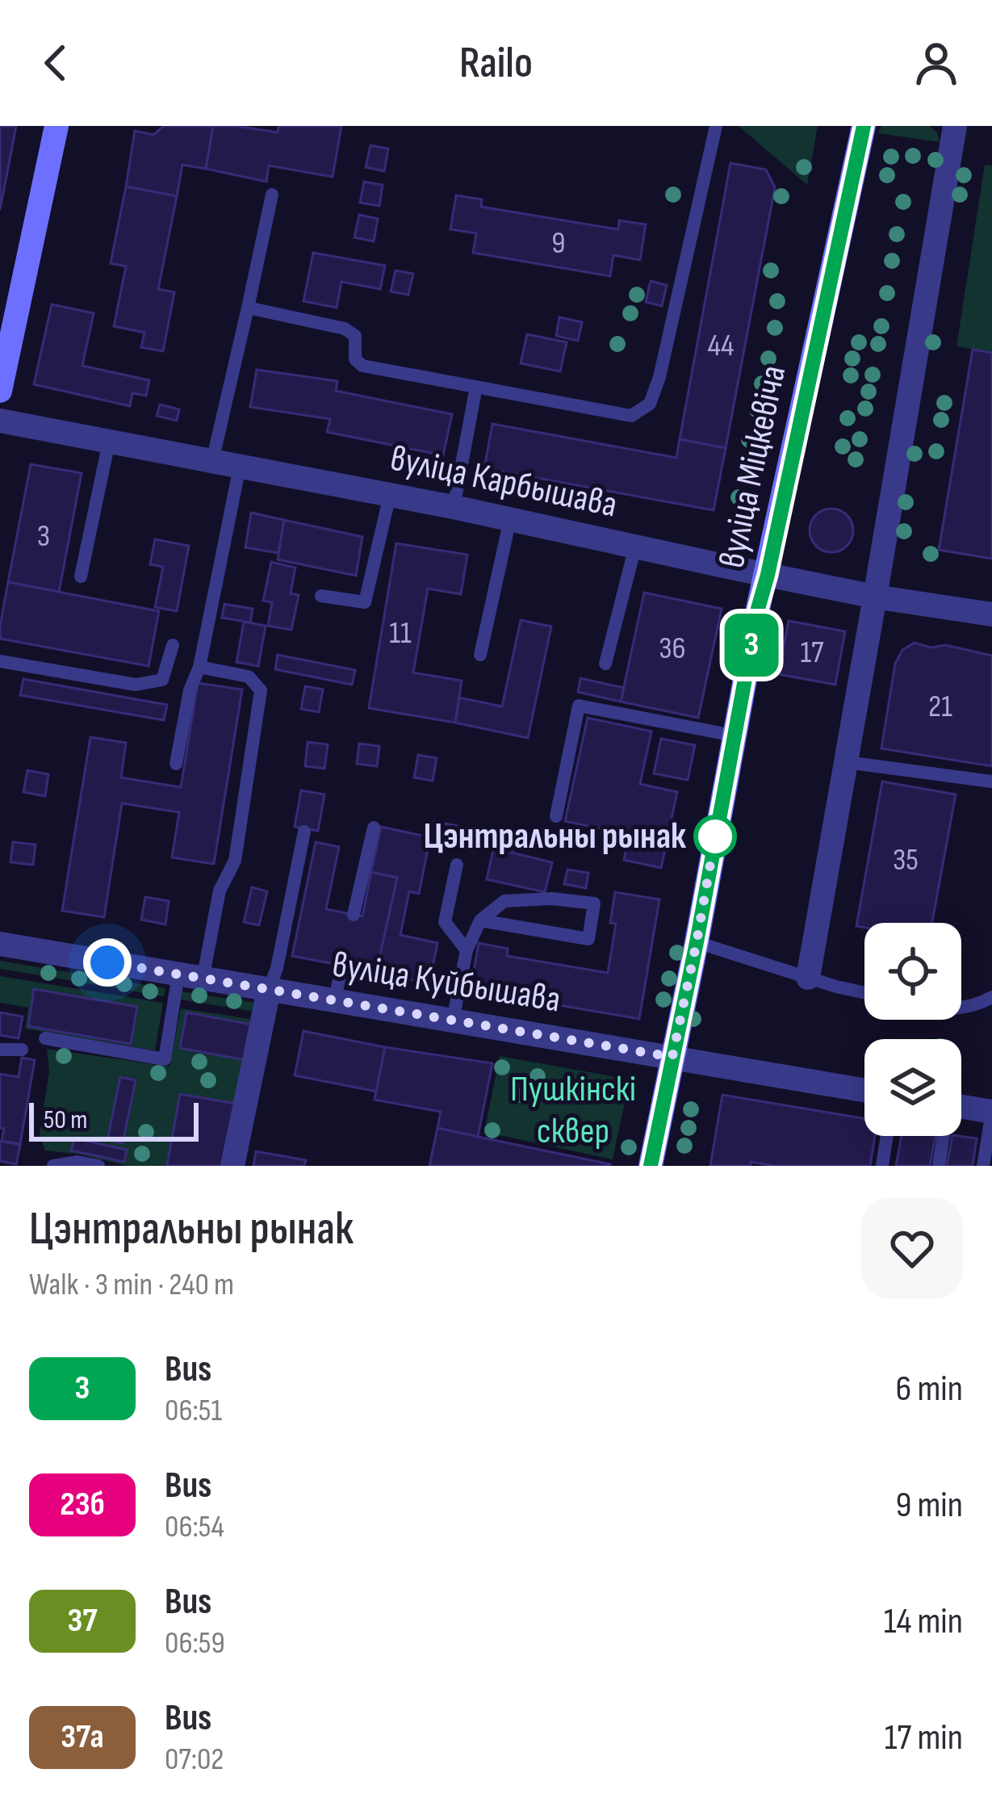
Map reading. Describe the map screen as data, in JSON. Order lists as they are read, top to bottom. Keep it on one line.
{"streets":{"main road":["вуліца Міцкевіча"],"street":["вуліца Карбышава","вуліца Куйбышава"]},"crossings":[["вуліца Міцкевіча","вуліца Карбышава"],["вуліца Міцкевіча","вуліца Куйбышава"]],"parks":["Пушкінскі сквер"],"places":["Цэнтральны рынак"],"lines":["bus line 3"],"house_numbers":["9","44","3","11","36","17","21","35"],"scale_bar":"50 m","page":{"header":"Railo","on_map":"3","scale":"50 m","heading":["Цэнтральны рынак","Walk · 3 min · 240 m"],"list":[{"mark":"3","name":"Bus","note":"06:51","value":"6 min"},{"mark":"23б","name":"Bus","note":"06:54","value":"9 min"},{"mark":"37","name":"Bus","note":"06:59","value":"14 min"},{"mark":"37а","name":"Bus","note":"07:02","value":"17 min"}]}}
